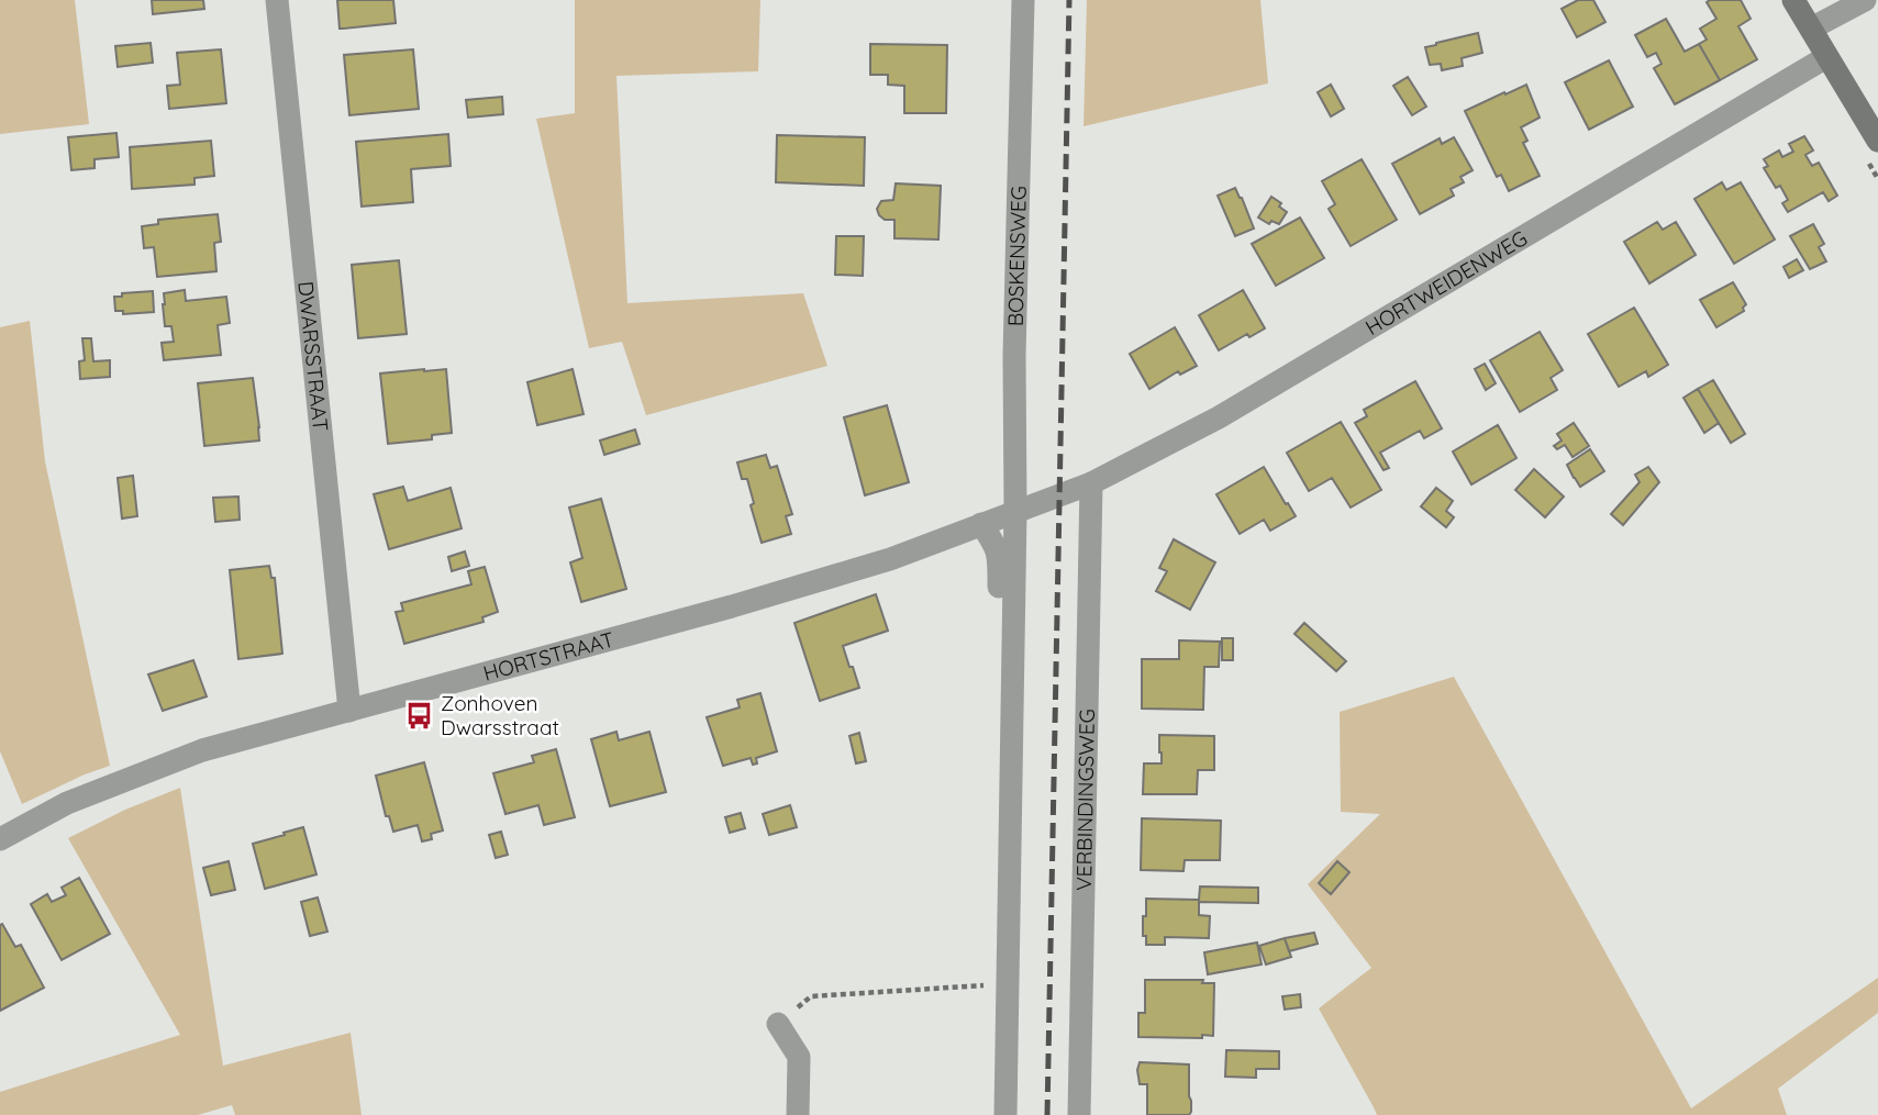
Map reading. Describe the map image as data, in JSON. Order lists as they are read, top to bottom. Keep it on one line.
{"streets":{"street":["BOSKENSWEG","HORTWEIDENWEG","DWARSSTRAAT","HORTSTRAAT","VERBINDINGSWEG"]},"crossings":[["BOSKENSWEG","HORTSTRAAT"],["HORTWEIDENWEG","HORTSTRAAT"],["HORTWEIDENWEG","VERBINDINGSWEG"],["DWARSSTRAAT","HORTSTRAAT"]],"places":{"bus stop":["Zonhoven Dwarsstraat"]}}
